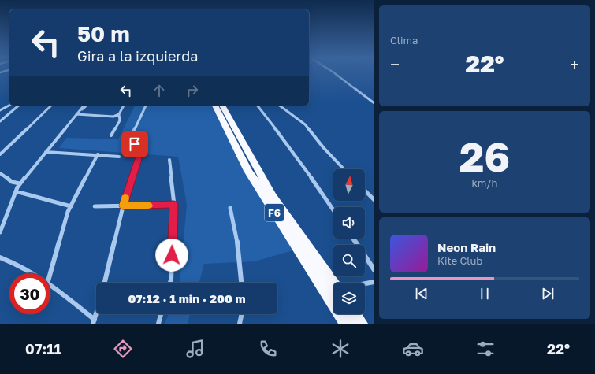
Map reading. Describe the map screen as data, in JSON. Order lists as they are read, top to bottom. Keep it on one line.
{"streets":{"highway":["F6"]},"north":"top","page":{"tile":["Clima",["26","km/h"]],"turn":["50 m","Gira a la izquierda"],"heat":["−","22°","+"],"song":["Neon Rain","Kite Club"],"limit":"30","trip":"07:12 · 1 min · 200 m","tabs":["07:11","22°"]}}
